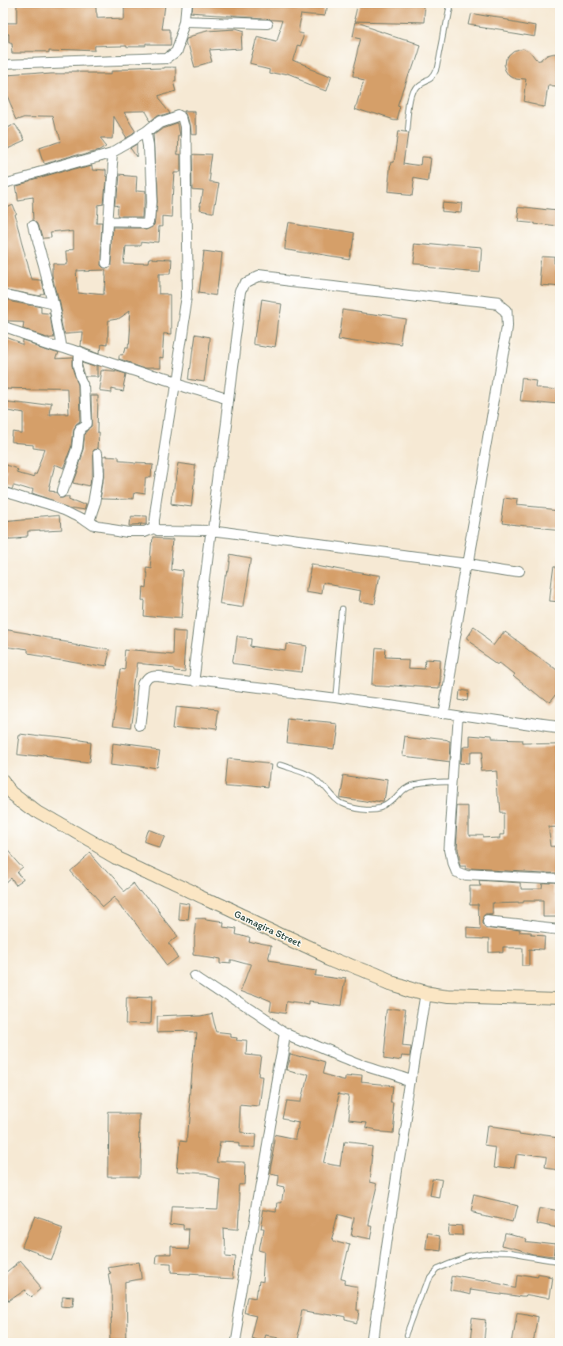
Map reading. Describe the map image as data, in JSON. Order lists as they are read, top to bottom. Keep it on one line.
{"streets":{"street":["Gamagira Street"]}}
